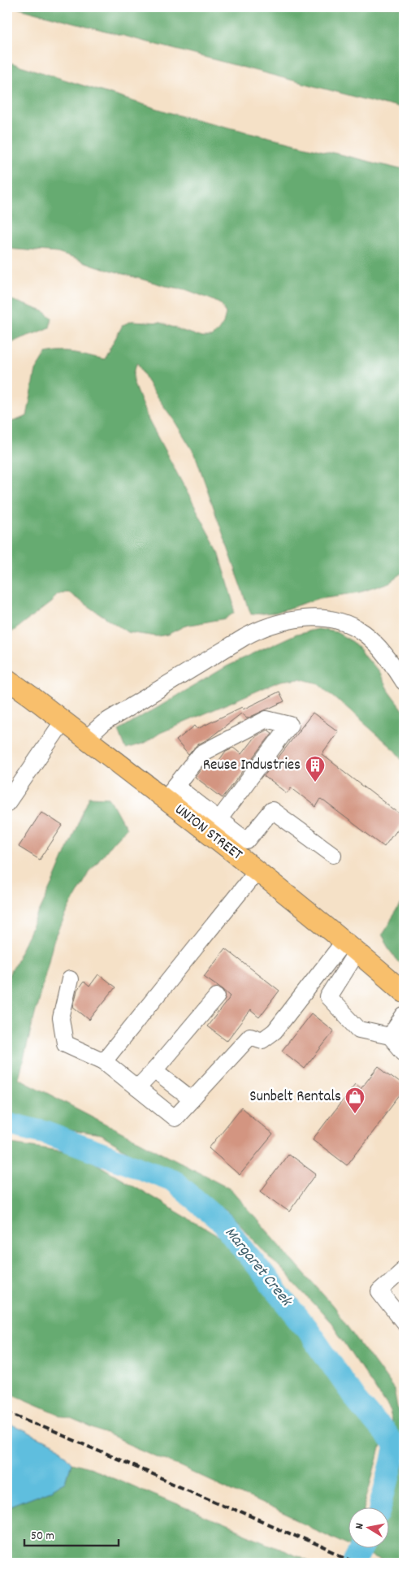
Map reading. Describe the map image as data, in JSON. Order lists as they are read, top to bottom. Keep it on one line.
{"streets":{"main road":["UNION STREET"]},"water":["Margaret Creek"],"places":{"building":["Reuse Industries"],"shop":["Sunbelt Rentals"]},"scale_bar":"50 m","north":"left"}
